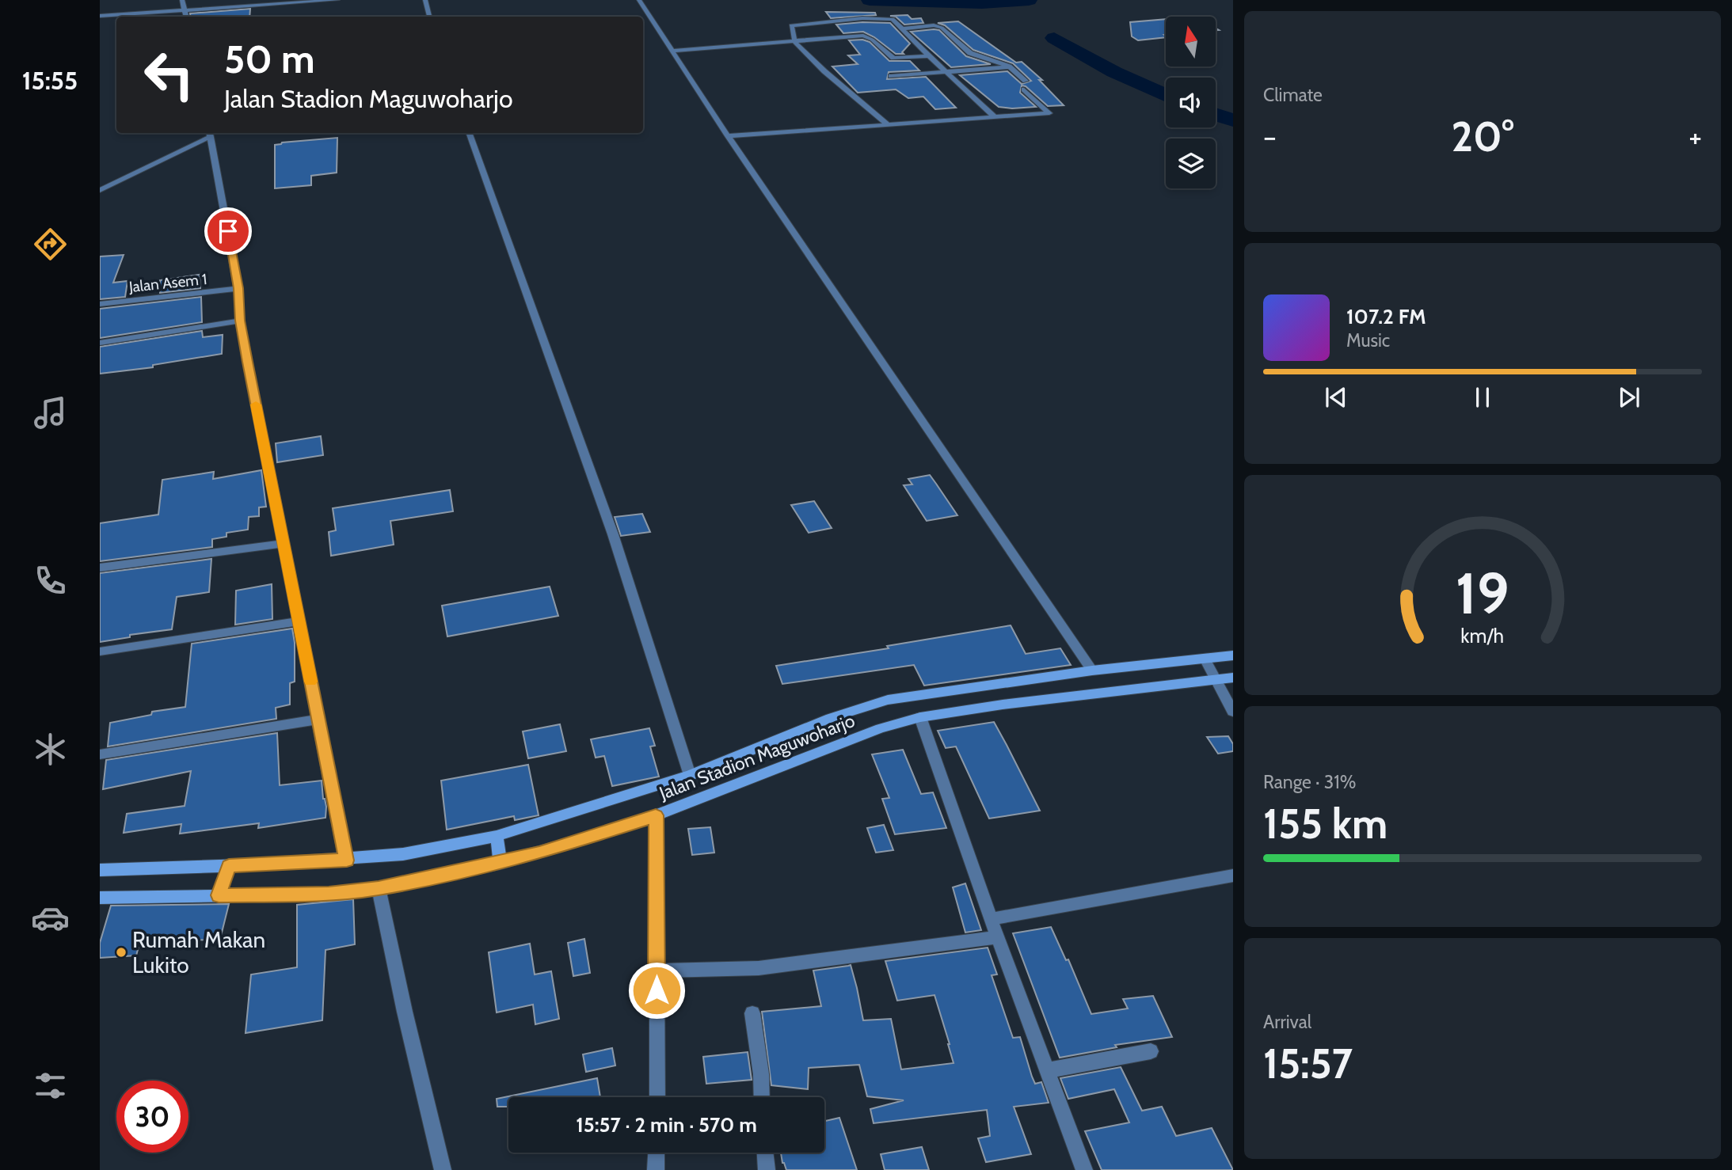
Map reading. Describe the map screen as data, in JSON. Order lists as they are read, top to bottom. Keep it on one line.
{"streets":{"main road":["Jalan Stadion Maguwoharjo"],"street":["Jalan Asem 1"]},"places":["Rumah Makan Lukito"],"north":"top","page":{"tabs":"15:55","tile":["Climate",["Range · 31%","155 km"],["Arrival","15:57"]],"turn":["50 m","Jalan Stadion Maguwoharjo"],"heat":["−","20°","+"],"song":["107.2 FM","Music"],"limit":"30","trip":"15:57 · 2 min · 570 m","gauge":["19","km/h"]}}
